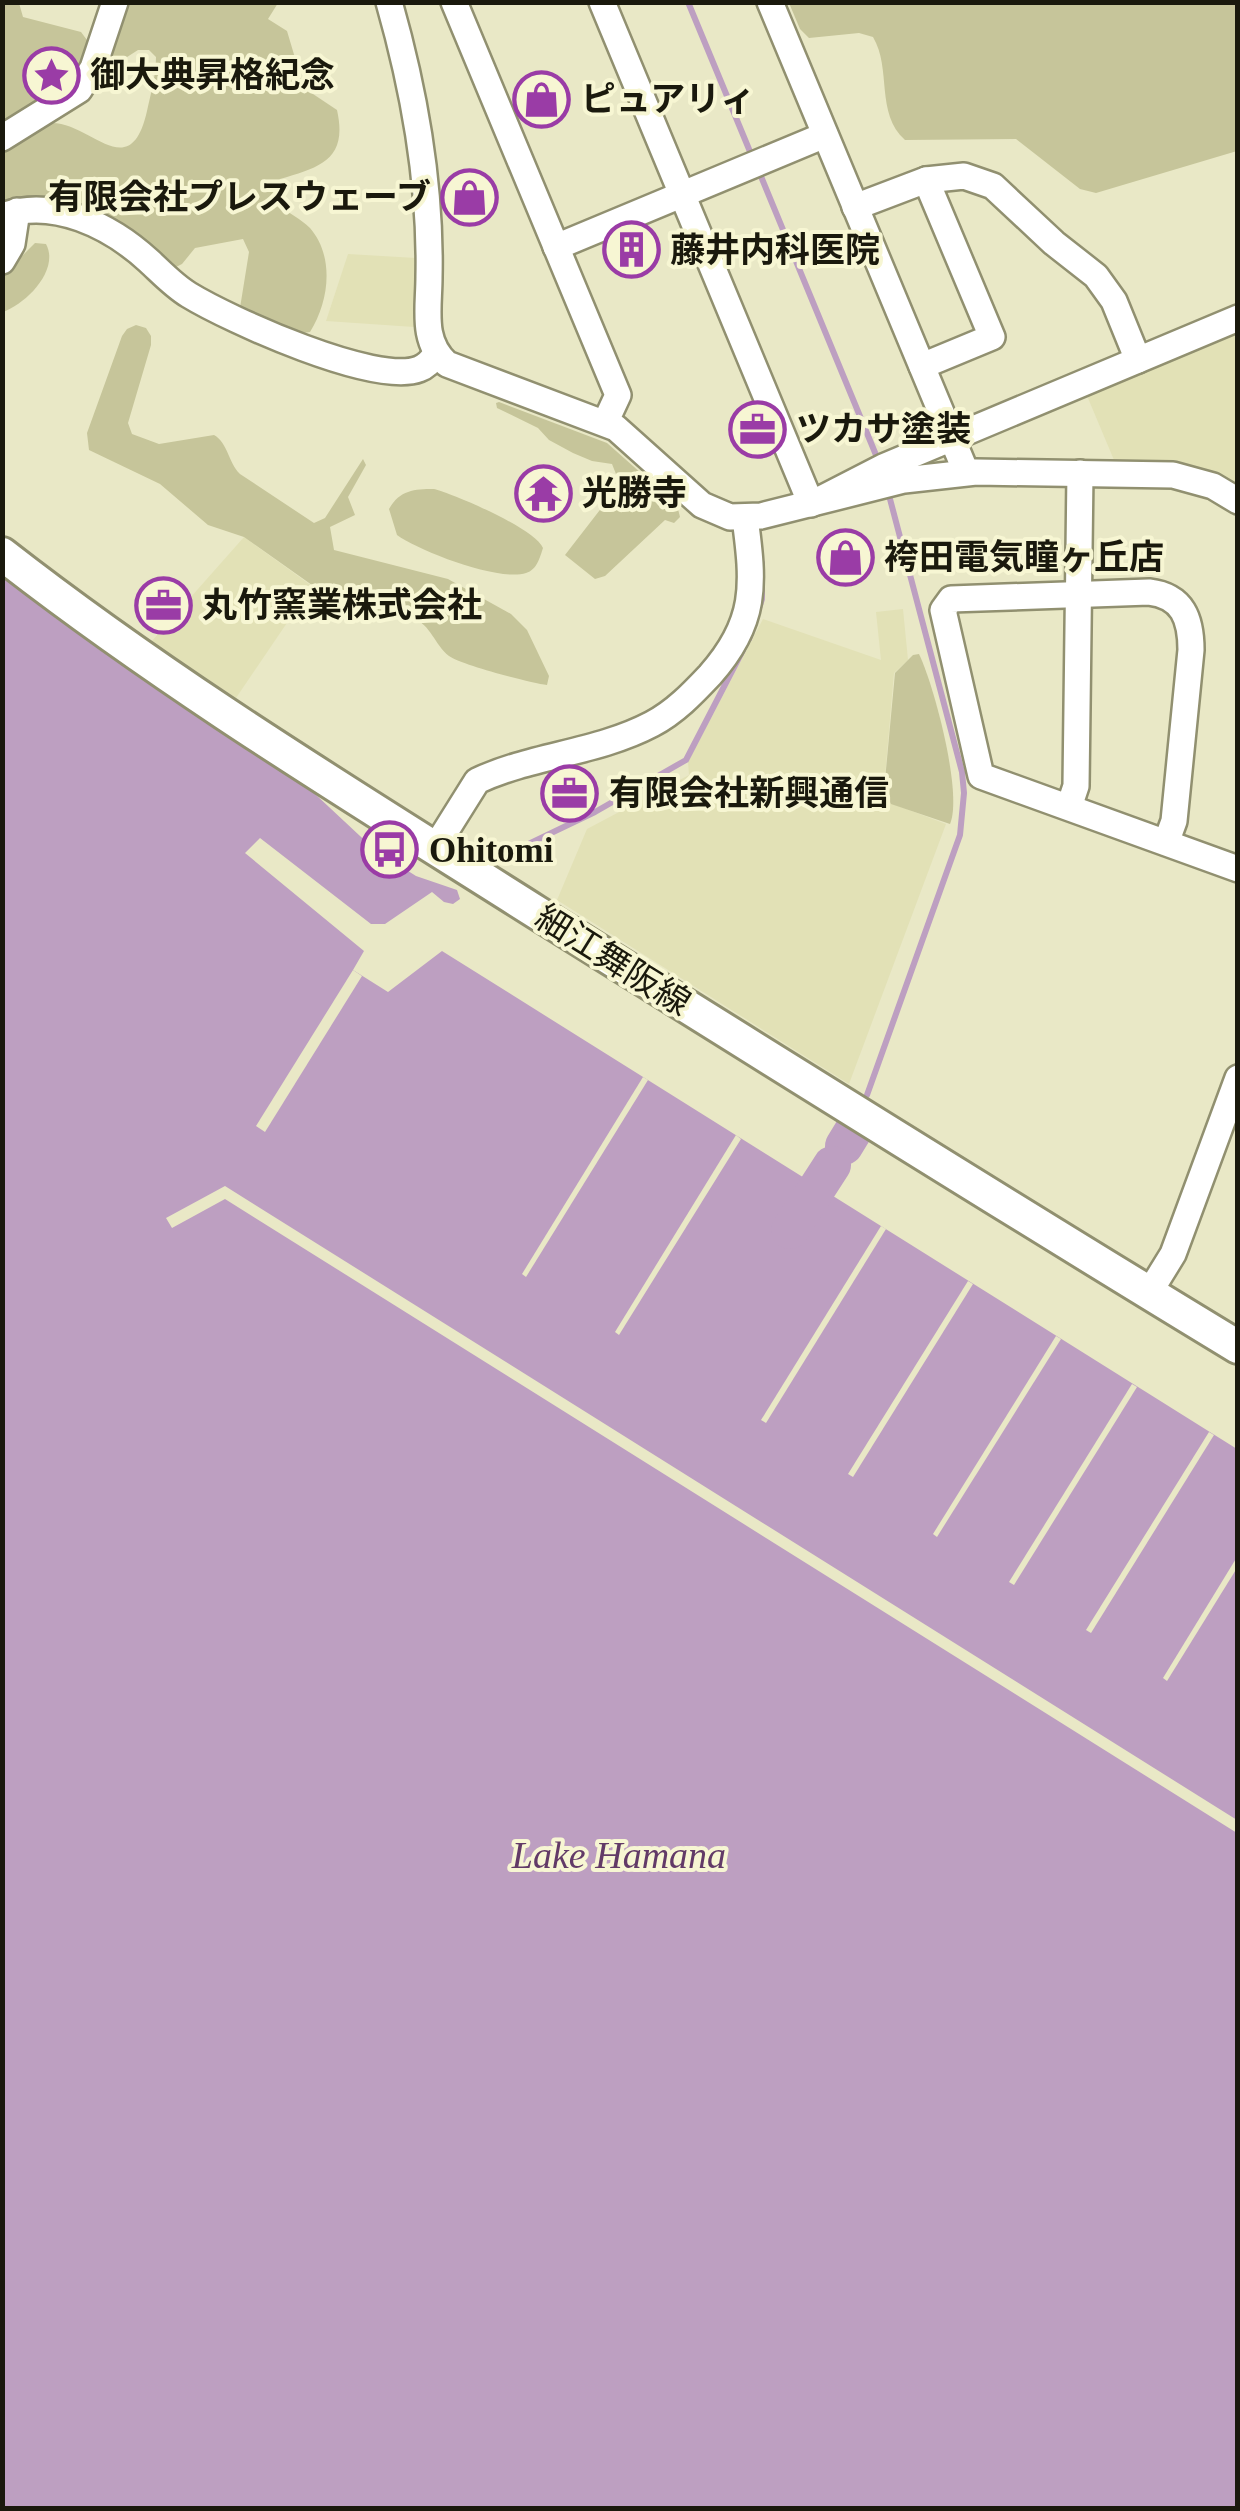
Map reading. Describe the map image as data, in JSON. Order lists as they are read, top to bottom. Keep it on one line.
{"streets":{"main road":["細江舞阪線"]},"water":["Lake Hamana"],"places":{"place":["御大典昇格紀念"],"shop":["ピュアリィ","有限会社プレスウェーブ","袴田電気瞳ヶ丘店"],"building":["藤井内科医院"],"office":["ツカサ塗装","丸竹窯業株式会社","有限会社新興通信"],"temple":["光勝寺"],"bus stop":["Ohitomi"]}}
